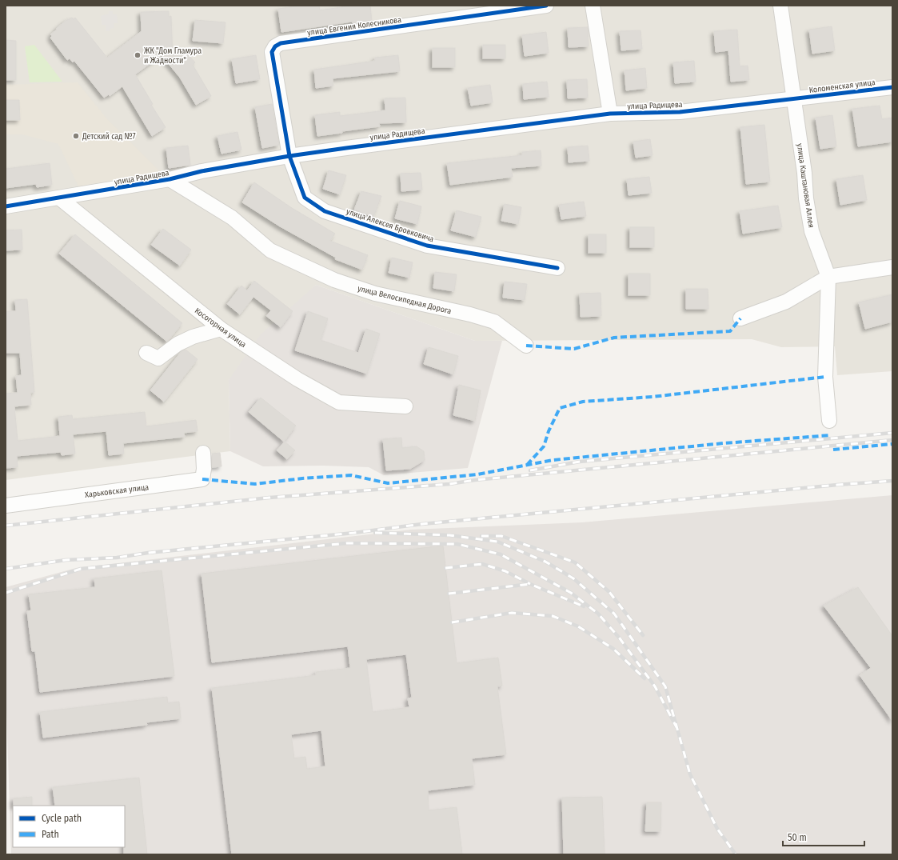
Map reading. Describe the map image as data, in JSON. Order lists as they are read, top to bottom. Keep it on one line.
{"streets":{"street":["улица Евгения Колесникова","Коломенская улица","улица Радищева","улица Каштановая Аллея","улица Алексея Бровковича","улица Велосипедная Дорога","Косогорная улица","Харьковская улица"]},"crossings":[["улица Евгения Колесникова","улица Радищева"],["улица Евгения Колесникова","улица Алексея Бровковича"],["Коломенская улица","улица Радищева"],["Коломенская улица","улица Каштановая Аллея"],["улица Радищева","улица Каштановая Аллея"],["улица Радищева","улица Алексея Бровковича"],["улица Радищева","улица Велосипедная Дорога"],["улица Радищева","Косогорная улица"]],"places":["ЖК \"Дом Гламура и Жадности\"","Детский сад №7"],"legend":["Cycle path","Path"],"scale_bar":"50 m"}
